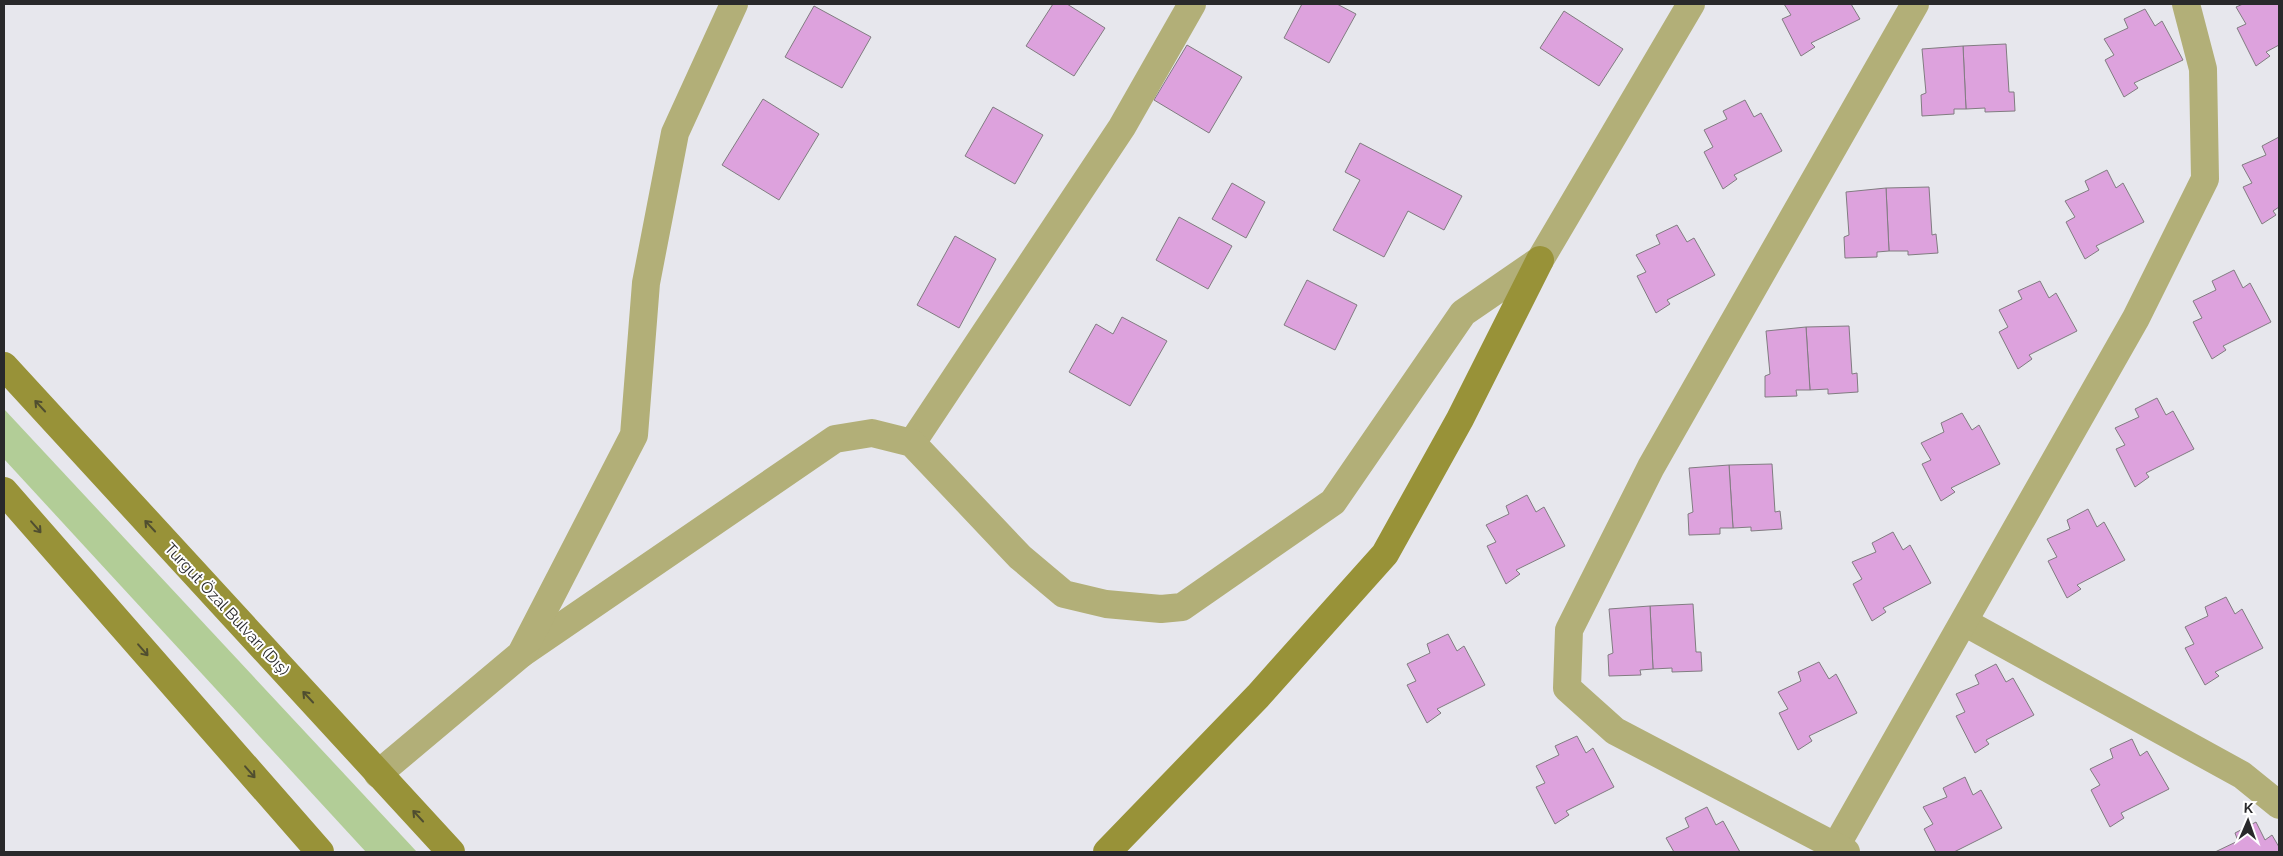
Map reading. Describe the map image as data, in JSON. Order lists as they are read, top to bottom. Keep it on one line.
{"streets":{"main road":["Turgut Özal Bulvarı (Dış)"]},"north":"top"}
